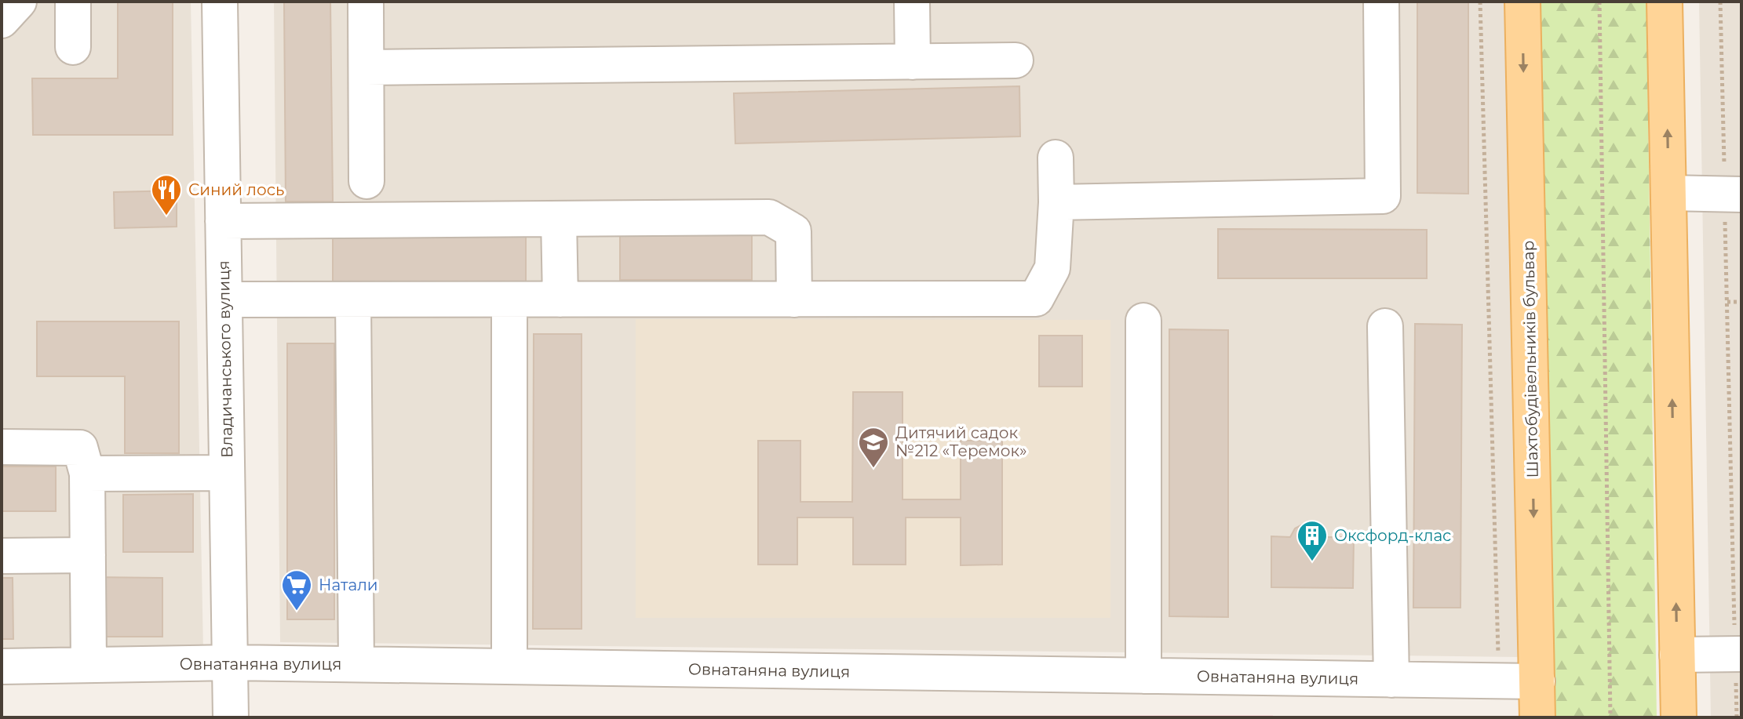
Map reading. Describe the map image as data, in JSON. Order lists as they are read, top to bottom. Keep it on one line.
{"streets":{"main road":["Шахтобудівельників бульвар"],"street":["Владичанського вулиця","Овнатаняна вулиця"]},"crossings":[["Владичанського вулиця","Овнатаняна вулиця"],["Шахтобудівельників бульвар","Овнатаняна вулиця"]],"places":{"restaurant":["Синий лось"],"school or university":["Дитячий садок №212 «Теремок»"],"building":["Оксфорд-клас"],"supermarket":["Натали"]}}
